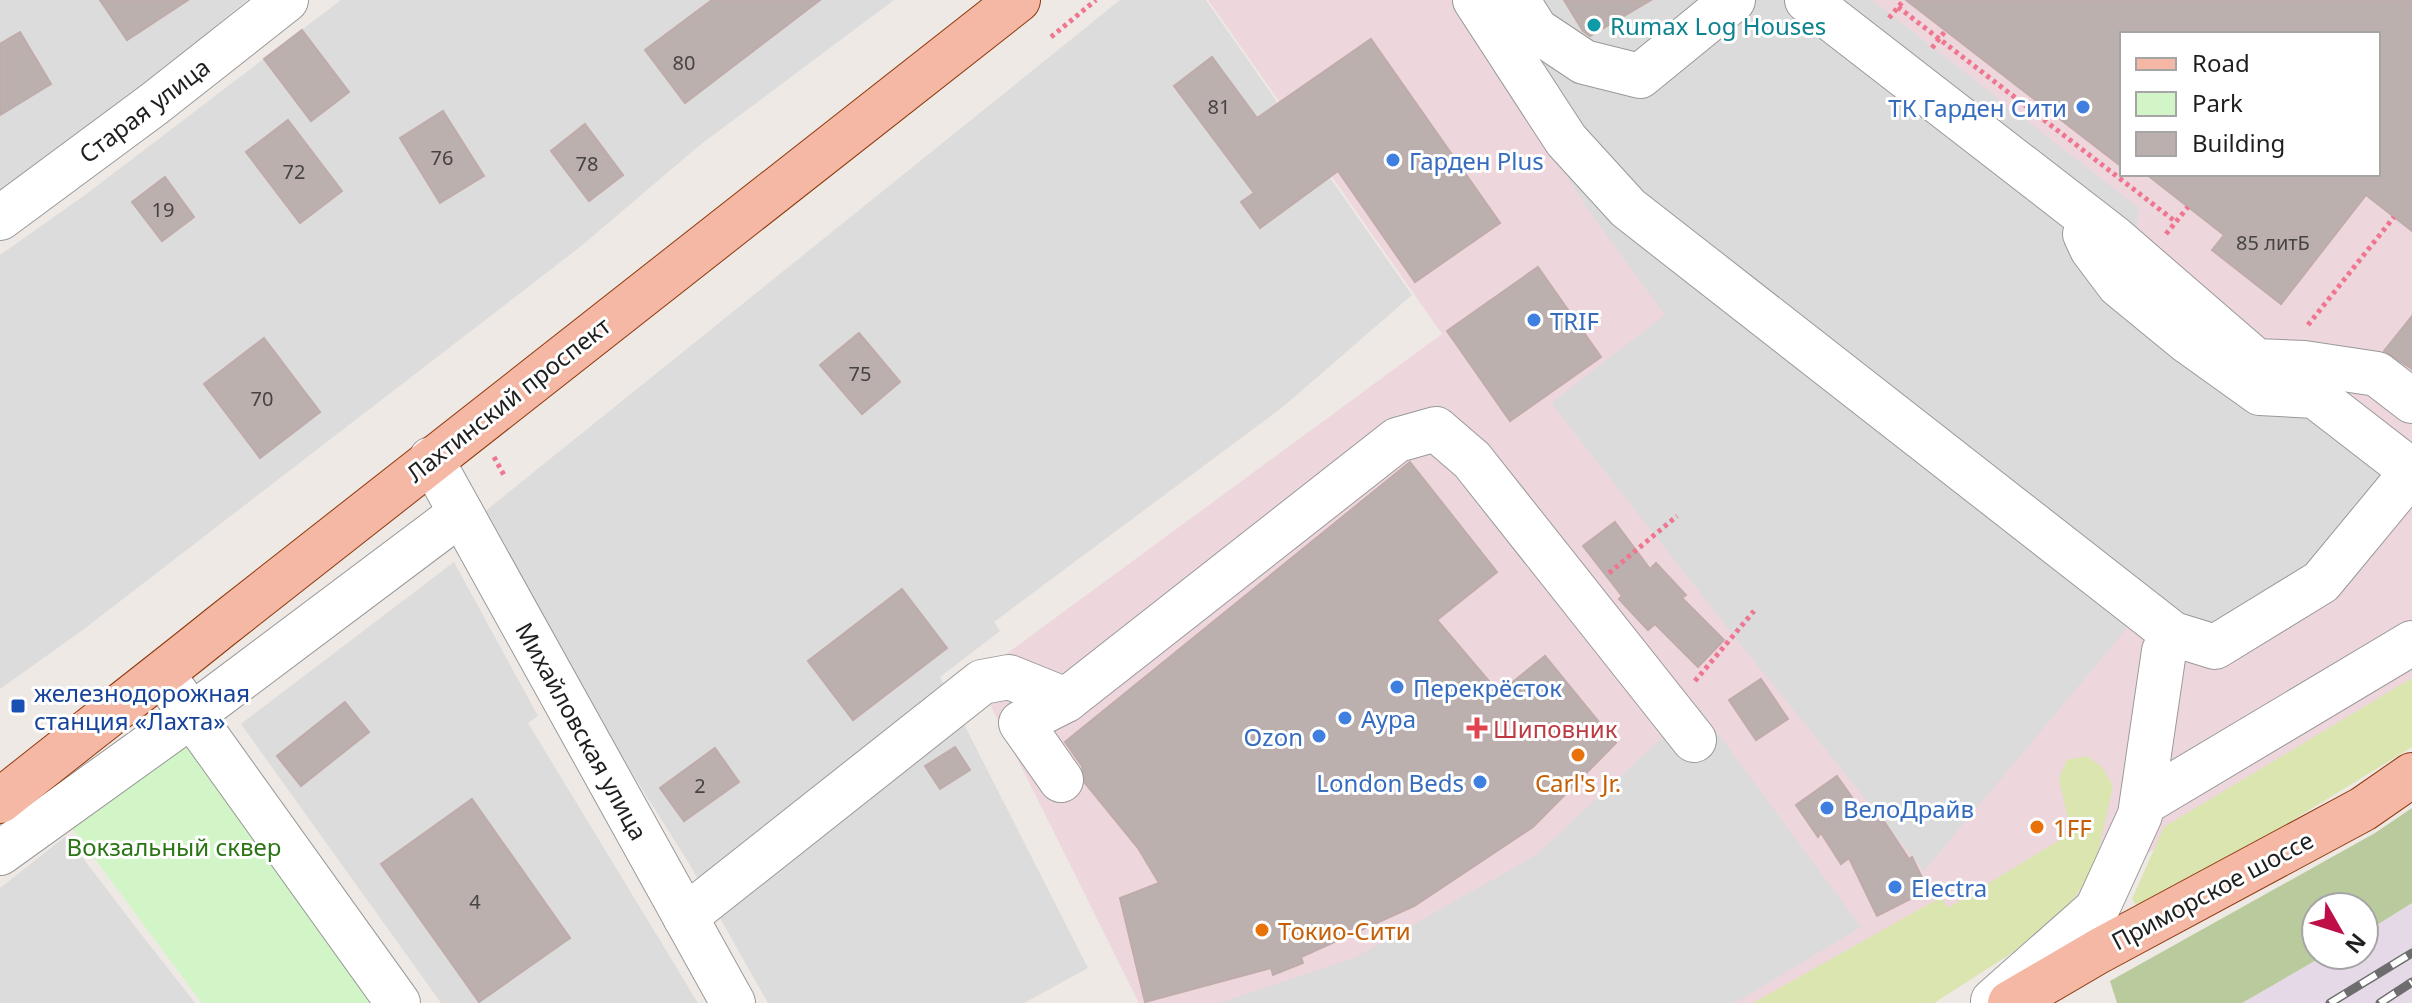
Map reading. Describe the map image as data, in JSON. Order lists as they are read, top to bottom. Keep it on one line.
{"streets":{"main road":["Лахтинский проспект","Приморское шоссе"],"street":["Старая улица","Михайловская улица"]},"crossings":[["Лахтинский проспект","Михайловская улица"]],"parks":["Вокзальный сквер"],"places":{"other":["Rumax Log Houses","ТК Гарден Сити","Гарден Plus","TRIF","Перекрёсток","Аура","Ozon","Carl's Jr.","London Beds","ВелоДрайв","1FF","Electra","Токио-Сити"],"transit":["железнодорожная станция «Лахта»"],"health":["Шиповник"]},"house_numbers":["80","81","76","78","72","19","85 литБ","75","70","2","4"],"legend":["Road","Park","Building"],"north":"bottom right"}
